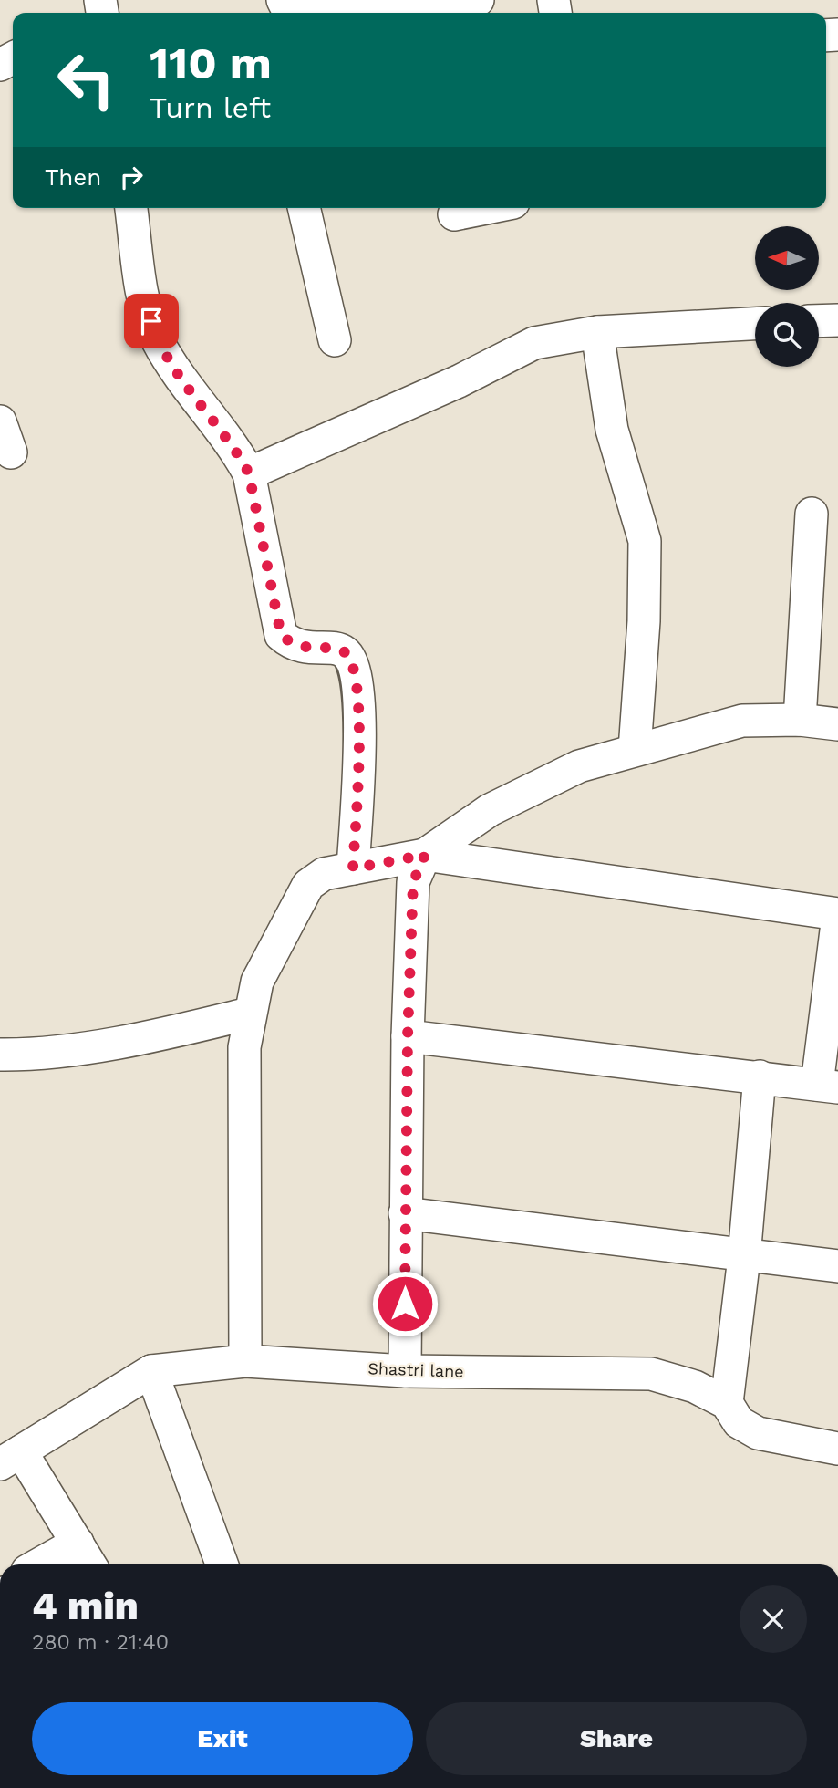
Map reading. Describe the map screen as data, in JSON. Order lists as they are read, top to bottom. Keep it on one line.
{"streets":{"street":["Shastri lane"]},"north":"left","page":{"turn":["110 m","Turn left"],"then":"Then","heading":["4 min","280 m · 21:40"],"buttons":["Exit","Share"]}}
